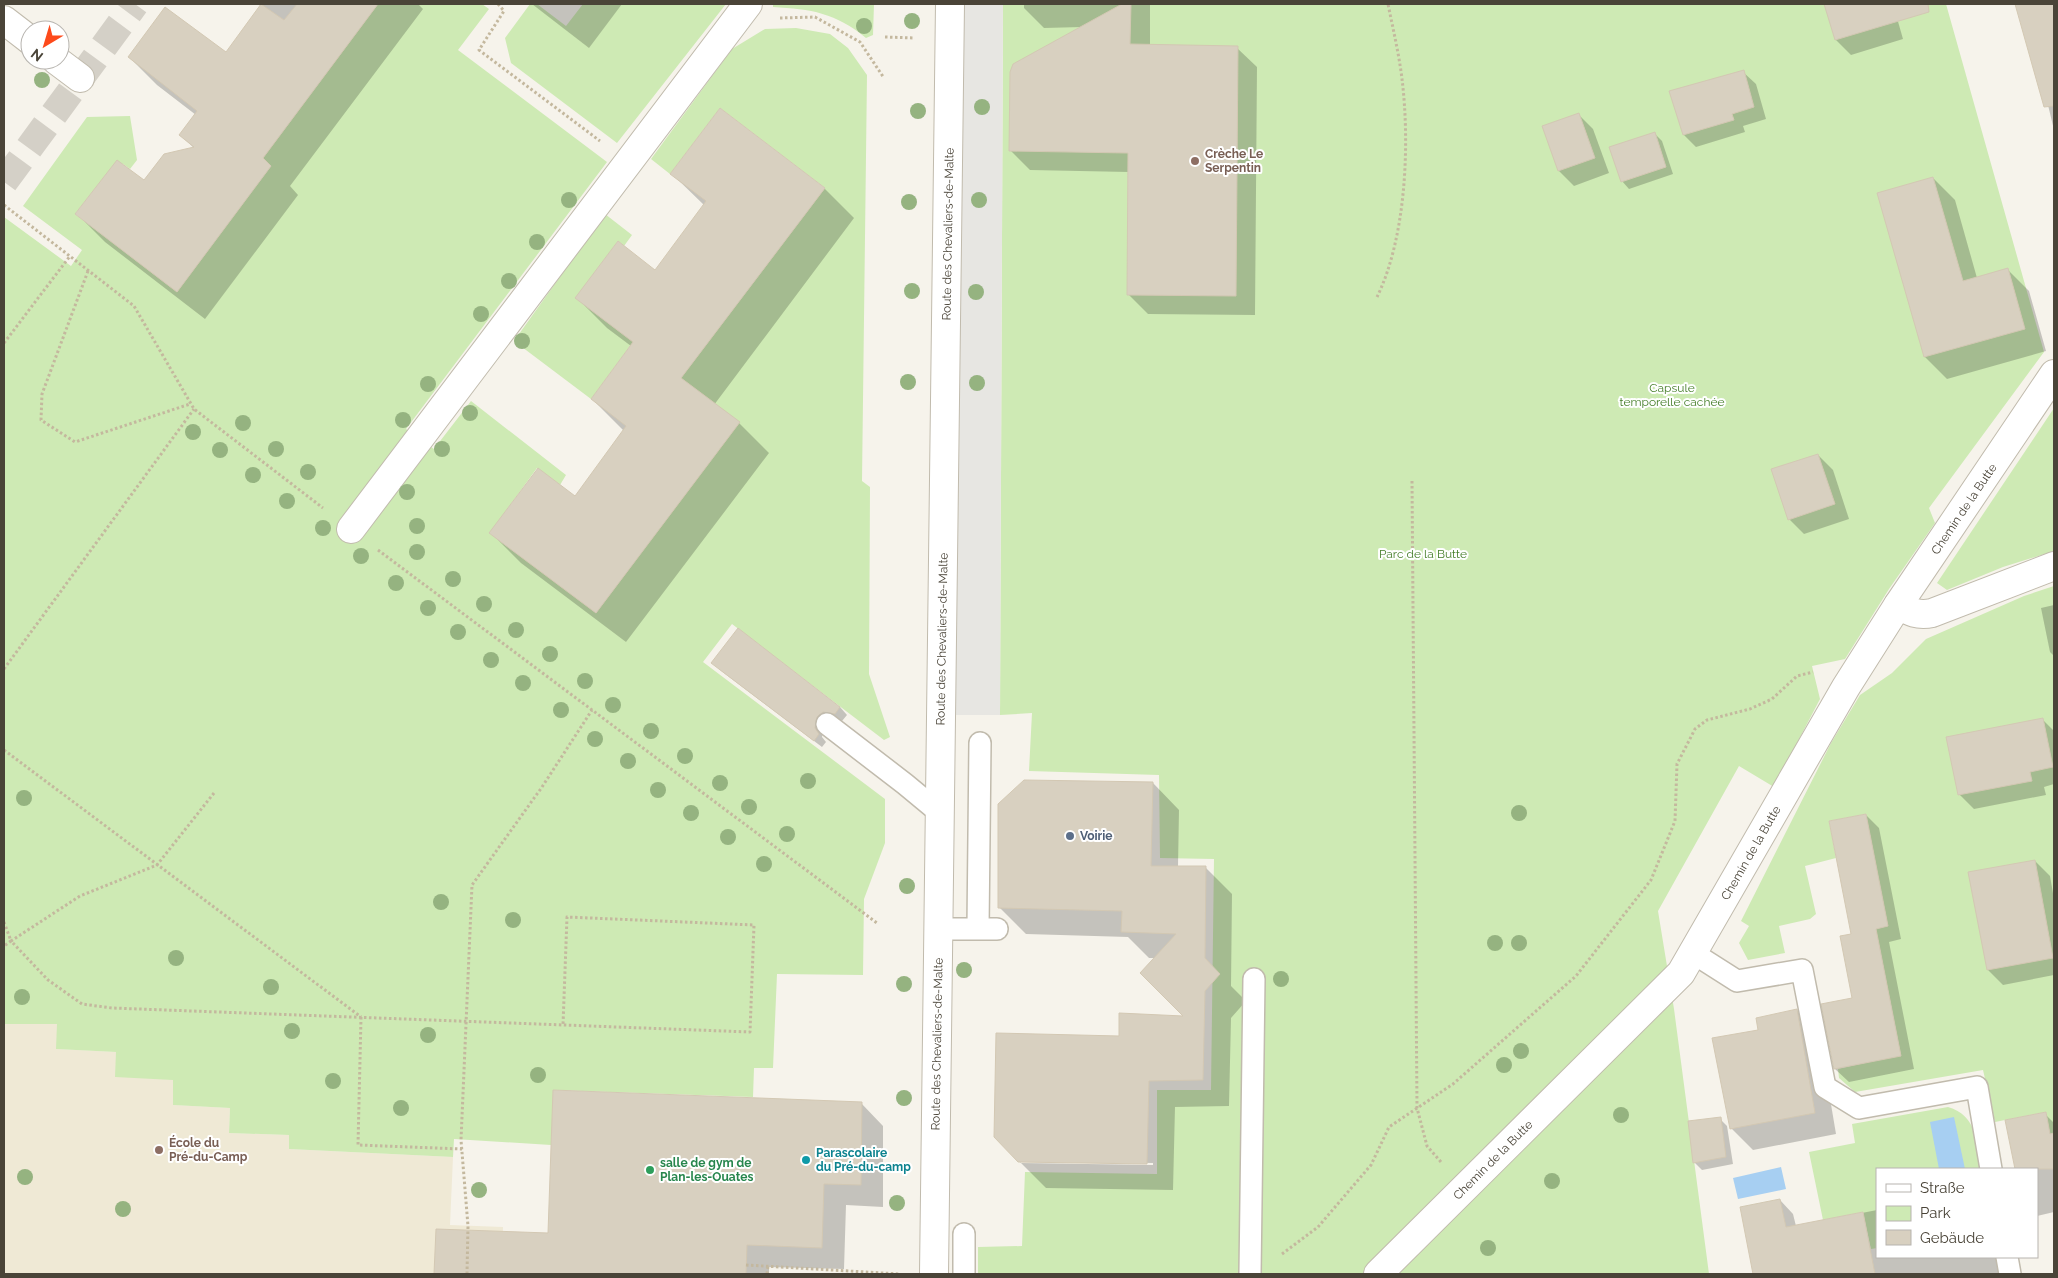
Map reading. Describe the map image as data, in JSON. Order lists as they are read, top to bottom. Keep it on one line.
{"streets":{"street":["Route des Chevaliers-de-Malte","Chemin de la Butte"]},"parks":["Capsule temporelle cachée","Parc de la Butte"],"places":["Crèche Le Serpentin","Voirie","École du Pré-du-Camp","Parascolaire du Pré-du-camp","salle de gym de Plan-les-Ouates"],"legend":["Straße","Park","Gebäude"],"north":"bottom left"}
